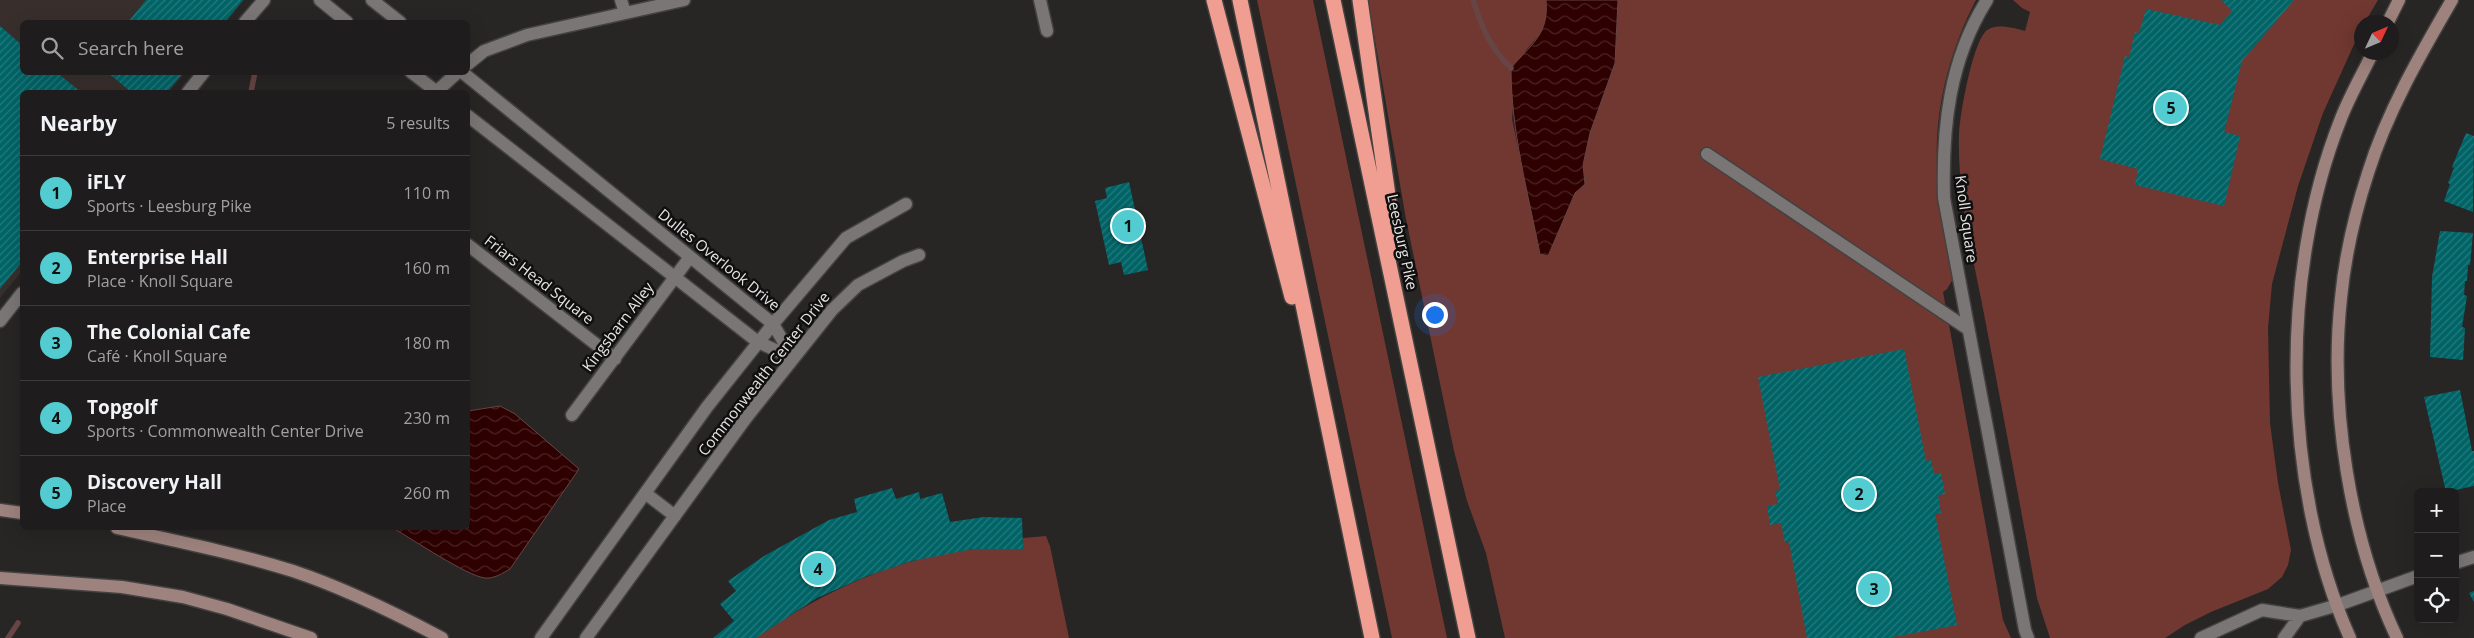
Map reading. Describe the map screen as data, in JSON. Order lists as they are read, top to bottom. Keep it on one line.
{"streets":{"highway":["Leesburg Pike"],"street":["Knoll Square","Dulles Overlook Drive","Friars Head Square","Kingsbarn Alley","Commonwealth Center Drive"]},"crossings":[["Dulles Overlook Drive","Kingsbarn Alley"],["Dulles Overlook Drive","Commonwealth Center Drive"],["Friars Head Square","Kingsbarn Alley"]],"north":"top right","page":{"search":"Search here","pins":["5","1","2","4","3"],"heading":["Nearby","5 results"],"list":[{"mark":"1","name":"iFLY","note":"Sports · Leesburg Pike","value":"110 m"},{"mark":"2","name":"Enterprise Hall","note":"Place · Knoll Square","value":"160 m"},{"mark":"3","name":"The Colonial Cafe","note":"Café · Knoll Square","value":"180 m"},{"mark":"4","name":"Topgolf","note":"Sports · Commonwealth Center Drive","value":"230 m"},{"mark":"5","name":"Discovery Hall","note":"Place","value":"260 m"}],"map_buttons":["+","−"]}}
